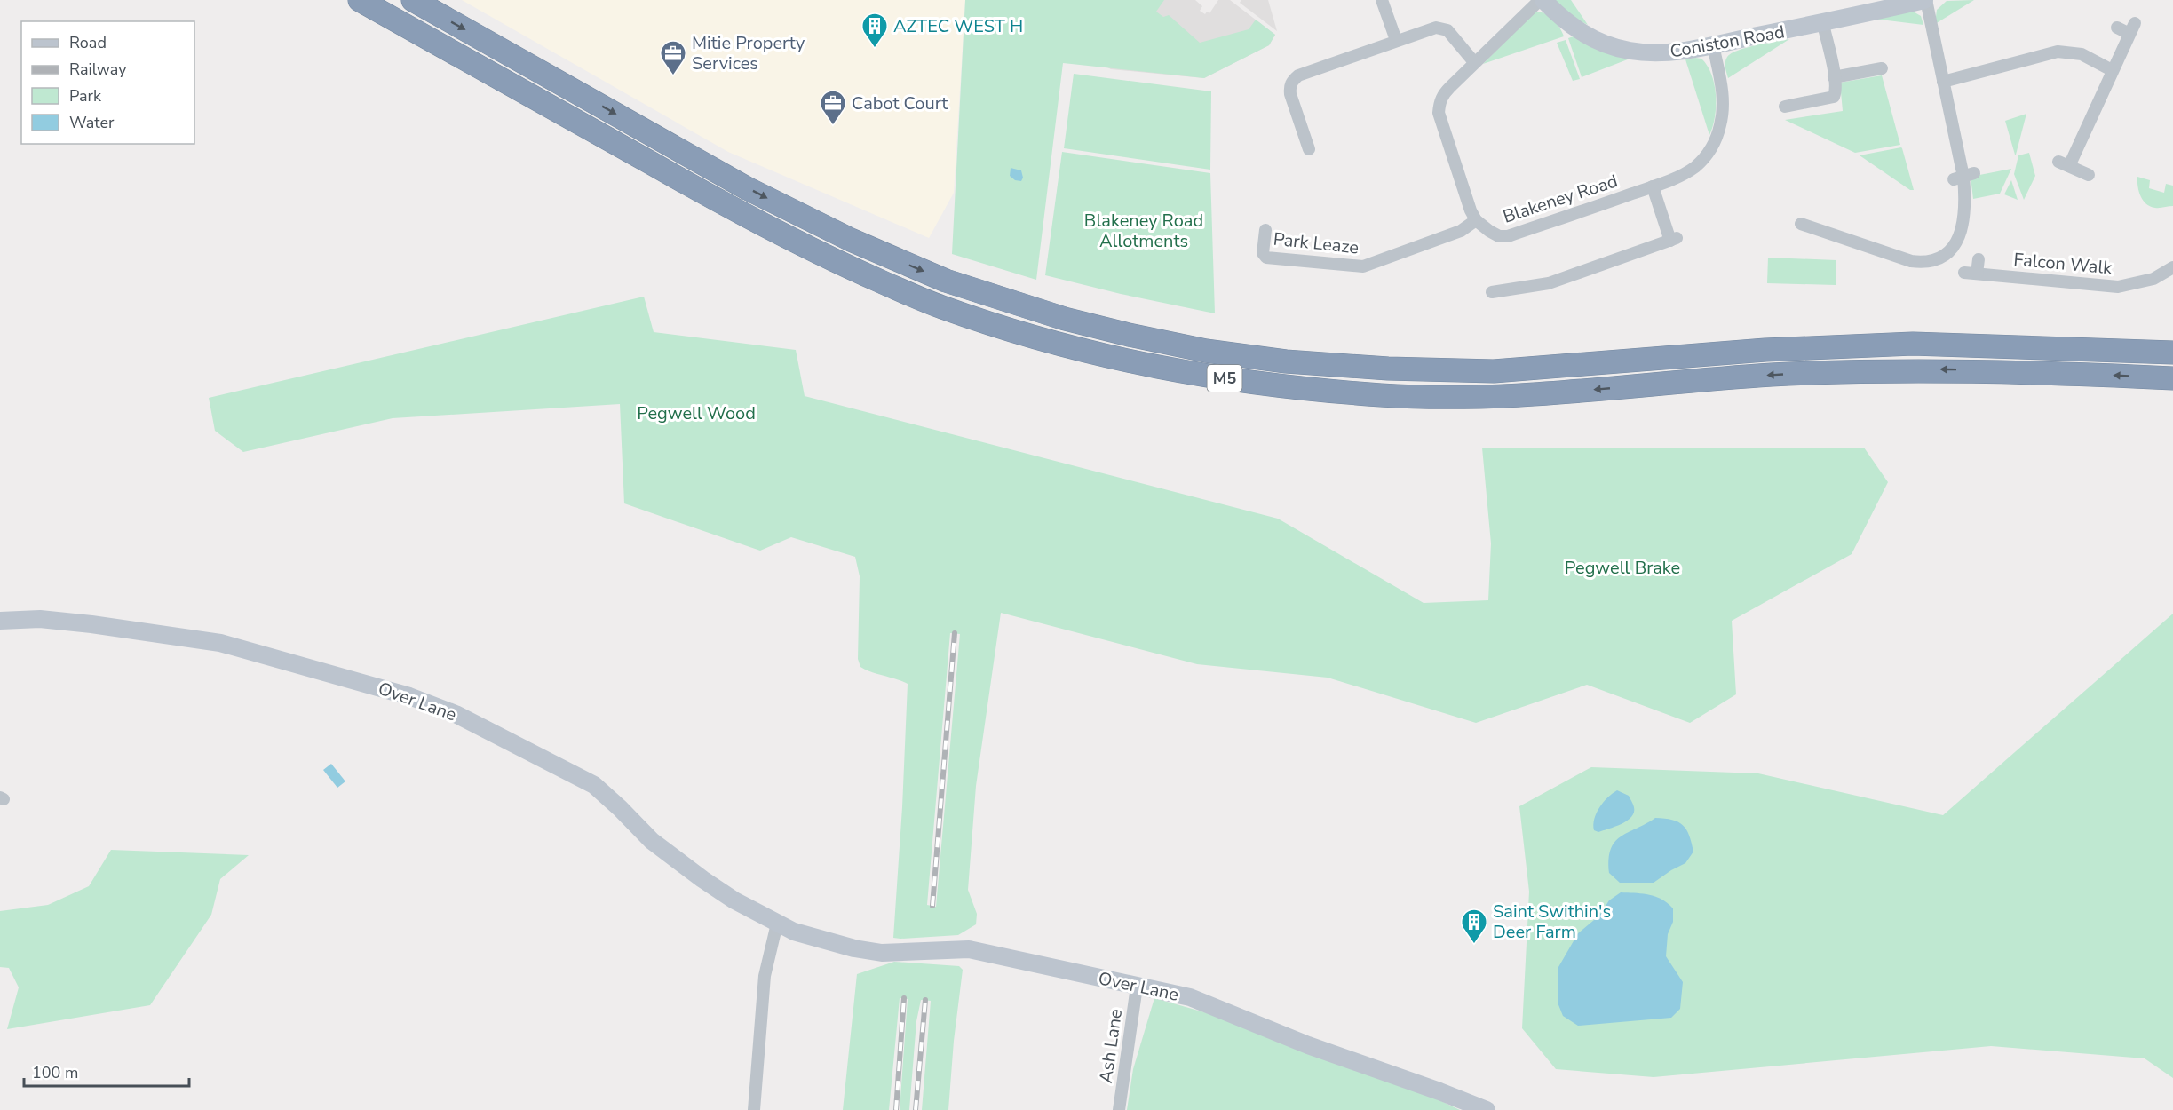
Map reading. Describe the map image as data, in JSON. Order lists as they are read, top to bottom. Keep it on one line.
{"streets":{"highway":["M5"],"street":["Coniston Road","Blakeney Road","Park Leaze","Falcon Walk","Over Lane","Ash Lane"]},"crossings":[["Coniston Road","Blakeney Road"],["Blakeney Road","Park Leaze"],["Over Lane","Ash Lane"]],"parks":["Blakeney Road Allotments","Pegwell Wood","Pegwell Brake"],"places":{"building":["AZTEC WEST H","Saint Swithin's Deer Farm"],"office":["Mitie Property Services","Cabot Court"]},"legend":["Road","Railway","Park","Water"],"scale_bar":"100 m"}
